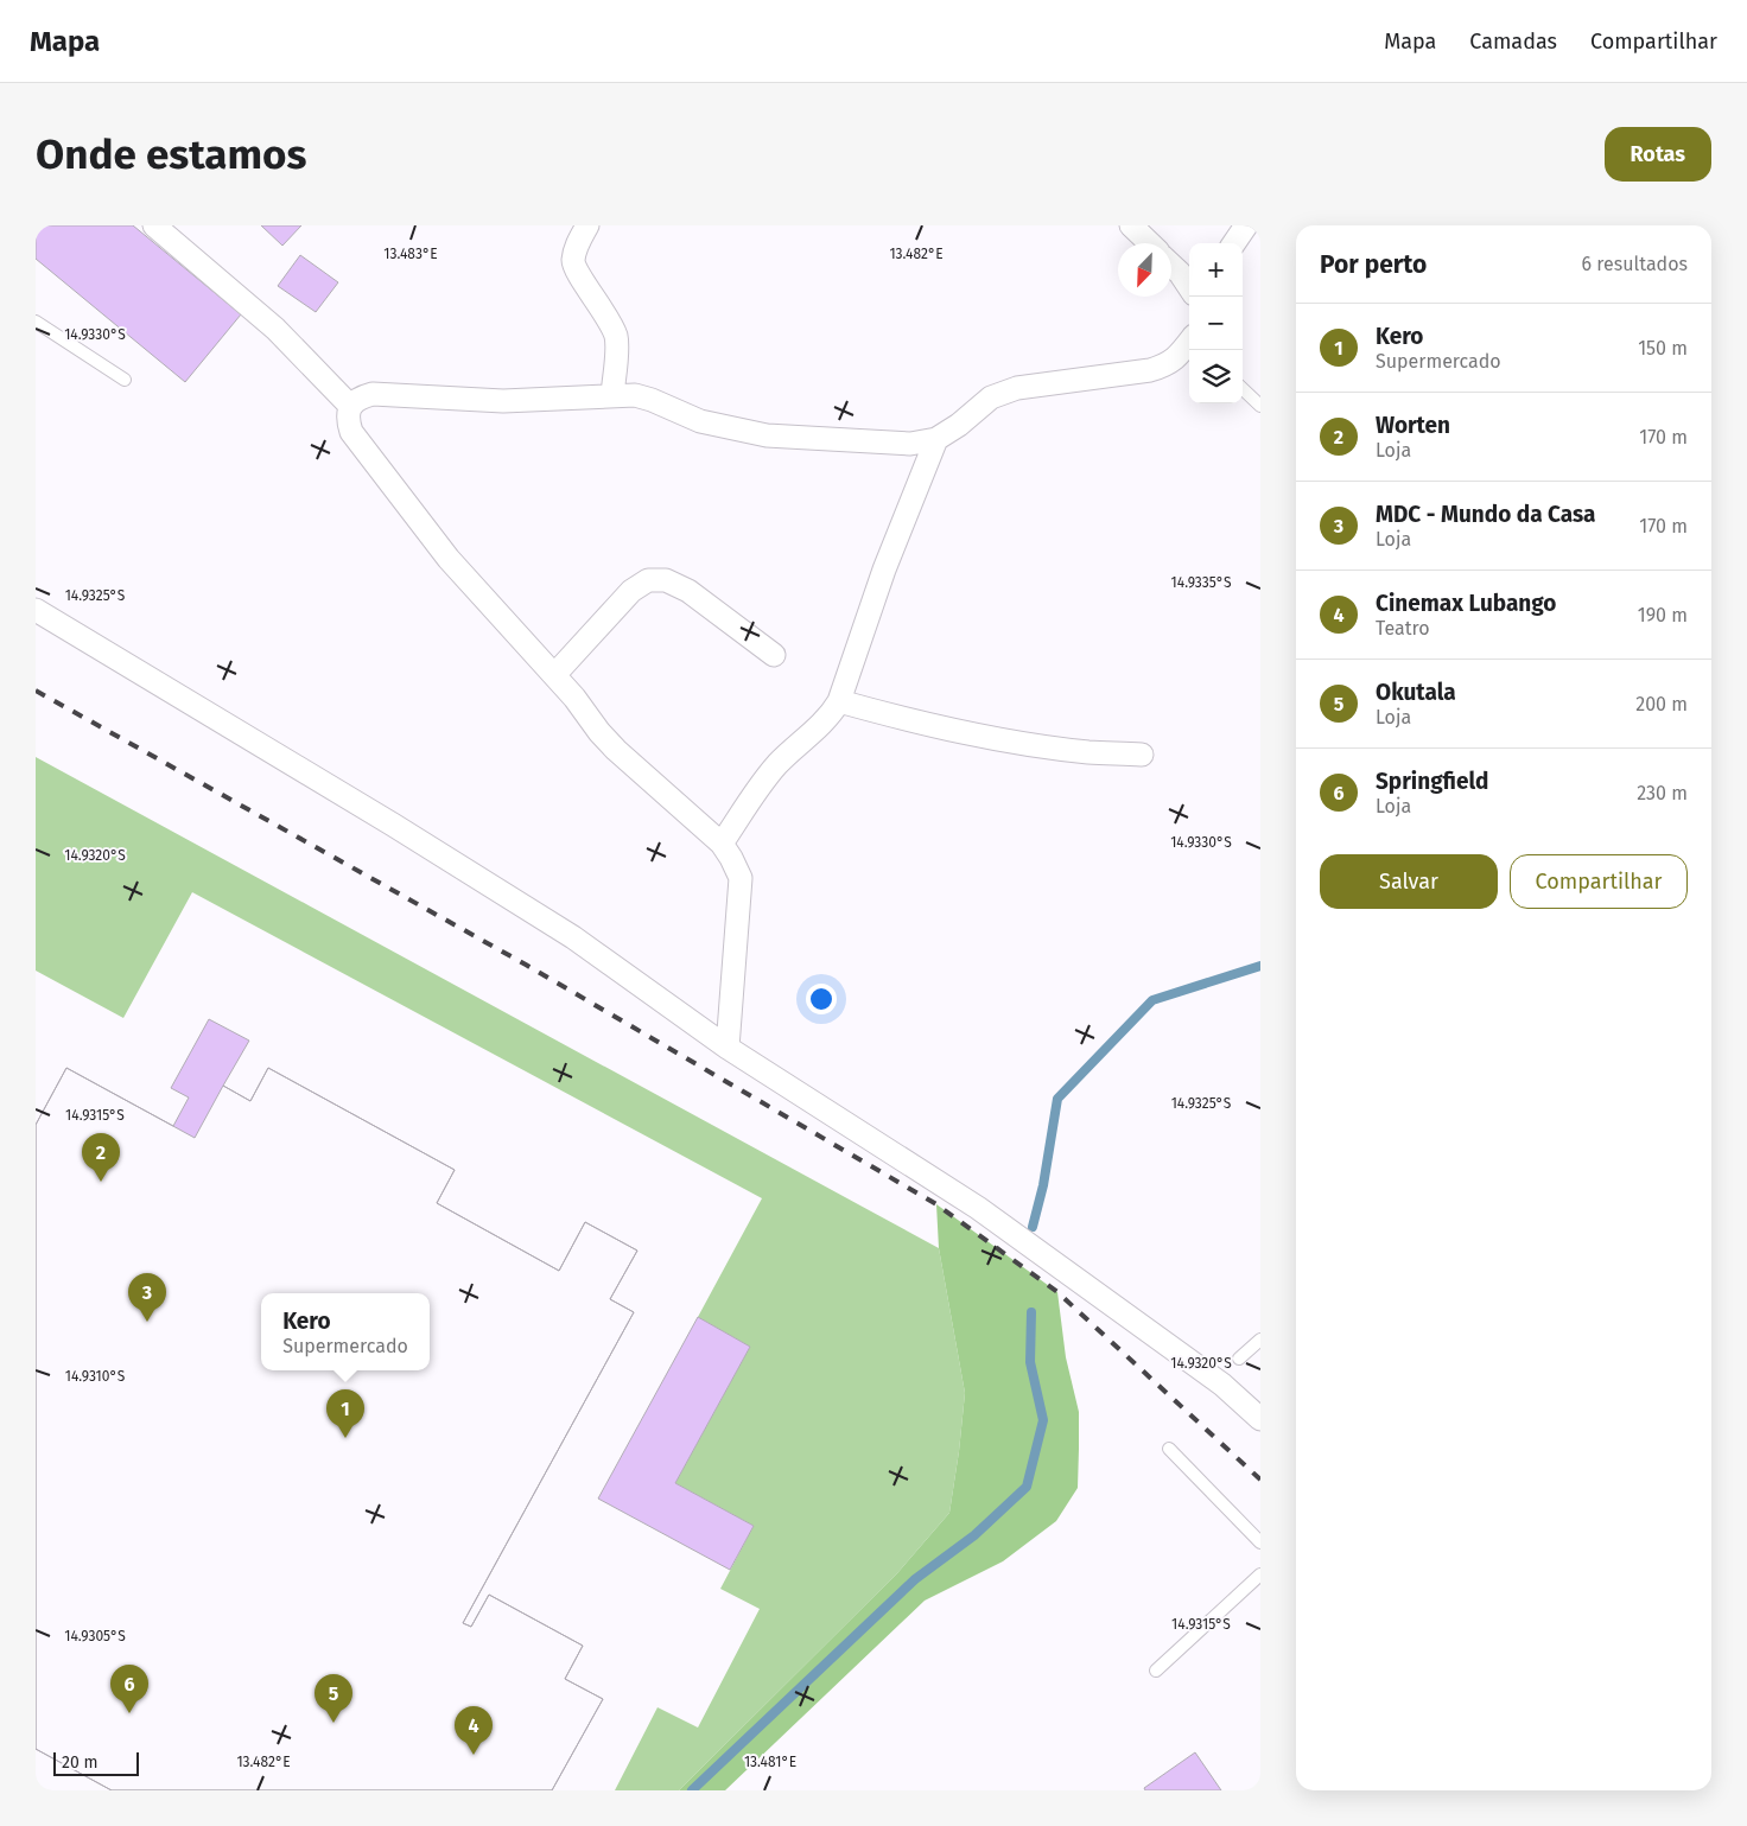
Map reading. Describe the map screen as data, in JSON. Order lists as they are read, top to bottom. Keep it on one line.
{"scale_bar":"20 m","north":"bottom left","page":{"header":"Mapa","nav":["Mapa","Camadas","Compartilhar"],"buttons":["Rotas",["Salvar","Compartilhar"]],"title":"Onde estamos","heading":["Por perto","6 resultados"],"map_buttons":["+","−"],"list":[{"mark":"1","name":"Kero","note":"Supermercado","value":"150 m"},{"mark":"2","name":"Worten","note":"Loja","value":"170 m"},{"mark":"3","name":"MDC - Mundo da Casa","note":"Loja","value":"170 m"},{"mark":"4","name":"Cinemax Lubango","note":"Teatro","value":"190 m"},{"mark":"5","name":"Okutala","note":"Loja","value":"200 m"},{"mark":"6","name":"Springfield","note":"Loja","value":"230 m"}],"pins":["2","3","1","6","5","4"],"popup":["Kero","Supermercado"],"scale":"20 m"},"coordinates":["13.483°E","13.482°E","14.9330°S","14.9335°S","14.9325°S","14.9320°S","14.9315°S","14.9310°S","14.9305°S","13.481°E"]}
